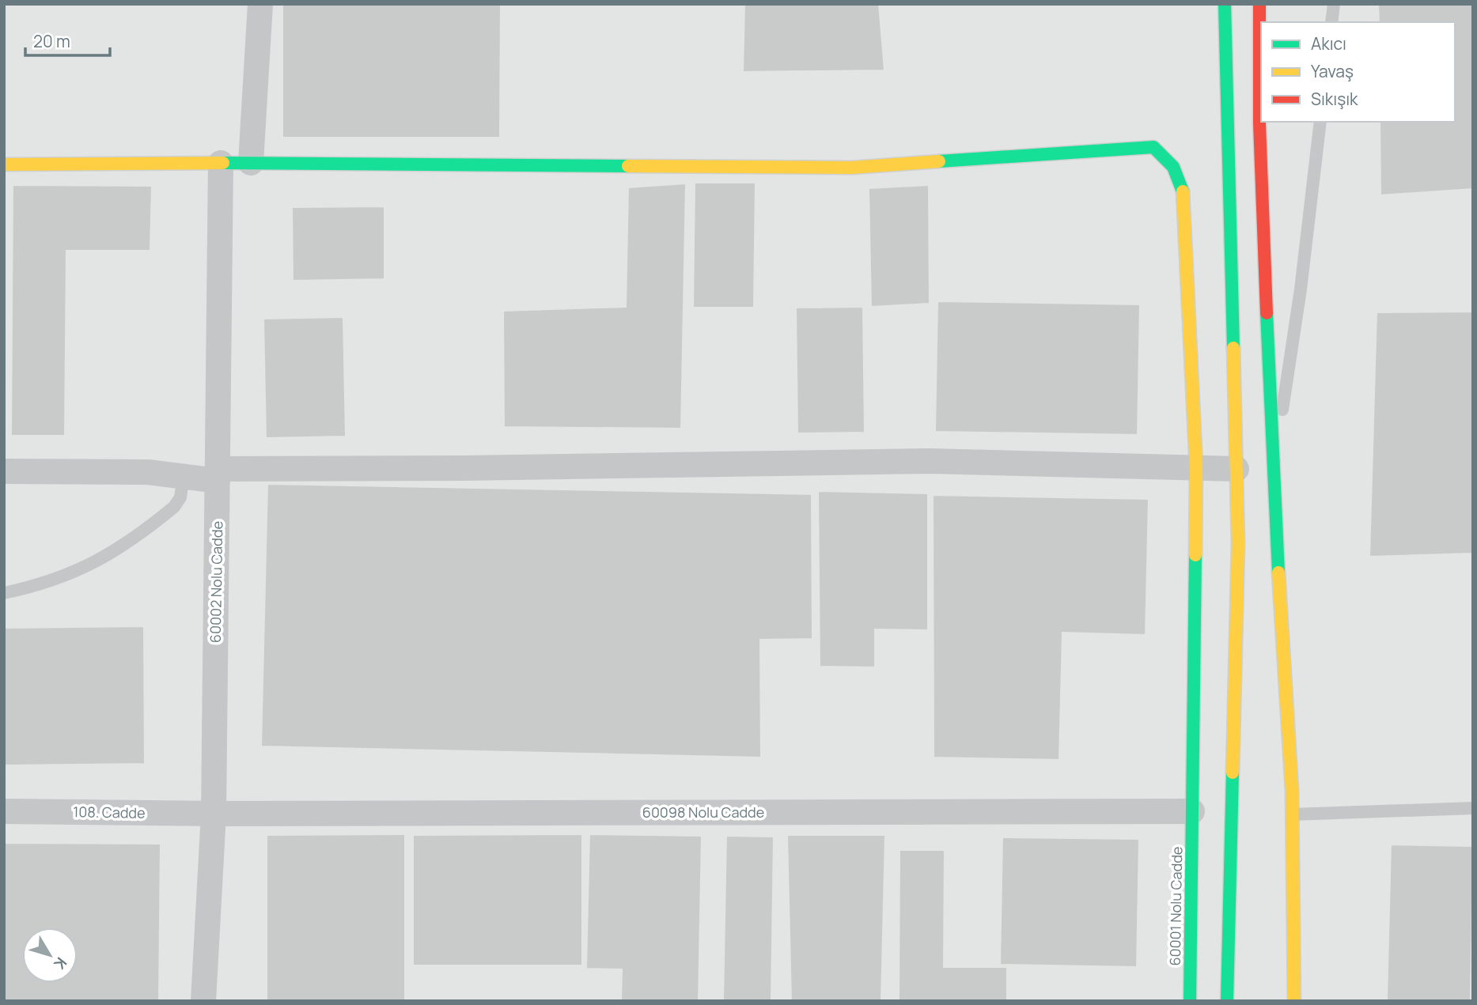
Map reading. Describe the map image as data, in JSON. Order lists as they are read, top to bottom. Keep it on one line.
{"streets":{"street":["60002 Nolu Cadde","108. Cadde","60098 Nolu Cadde","60001 Nolu Cadde"]},"crossings":[["60002 Nolu Cadde","108. Cadde"],["60002 Nolu Cadde","60098 Nolu Cadde"],["60002 Nolu Cadde","60001 Nolu Cadde"],["108. Cadde","60098 Nolu Cadde"],["60098 Nolu Cadde","60001 Nolu Cadde"]],"legend":["Akıcı","Yavaş","Sıkışık"],"scale_bar":"20 m","north":"bottom right"}
